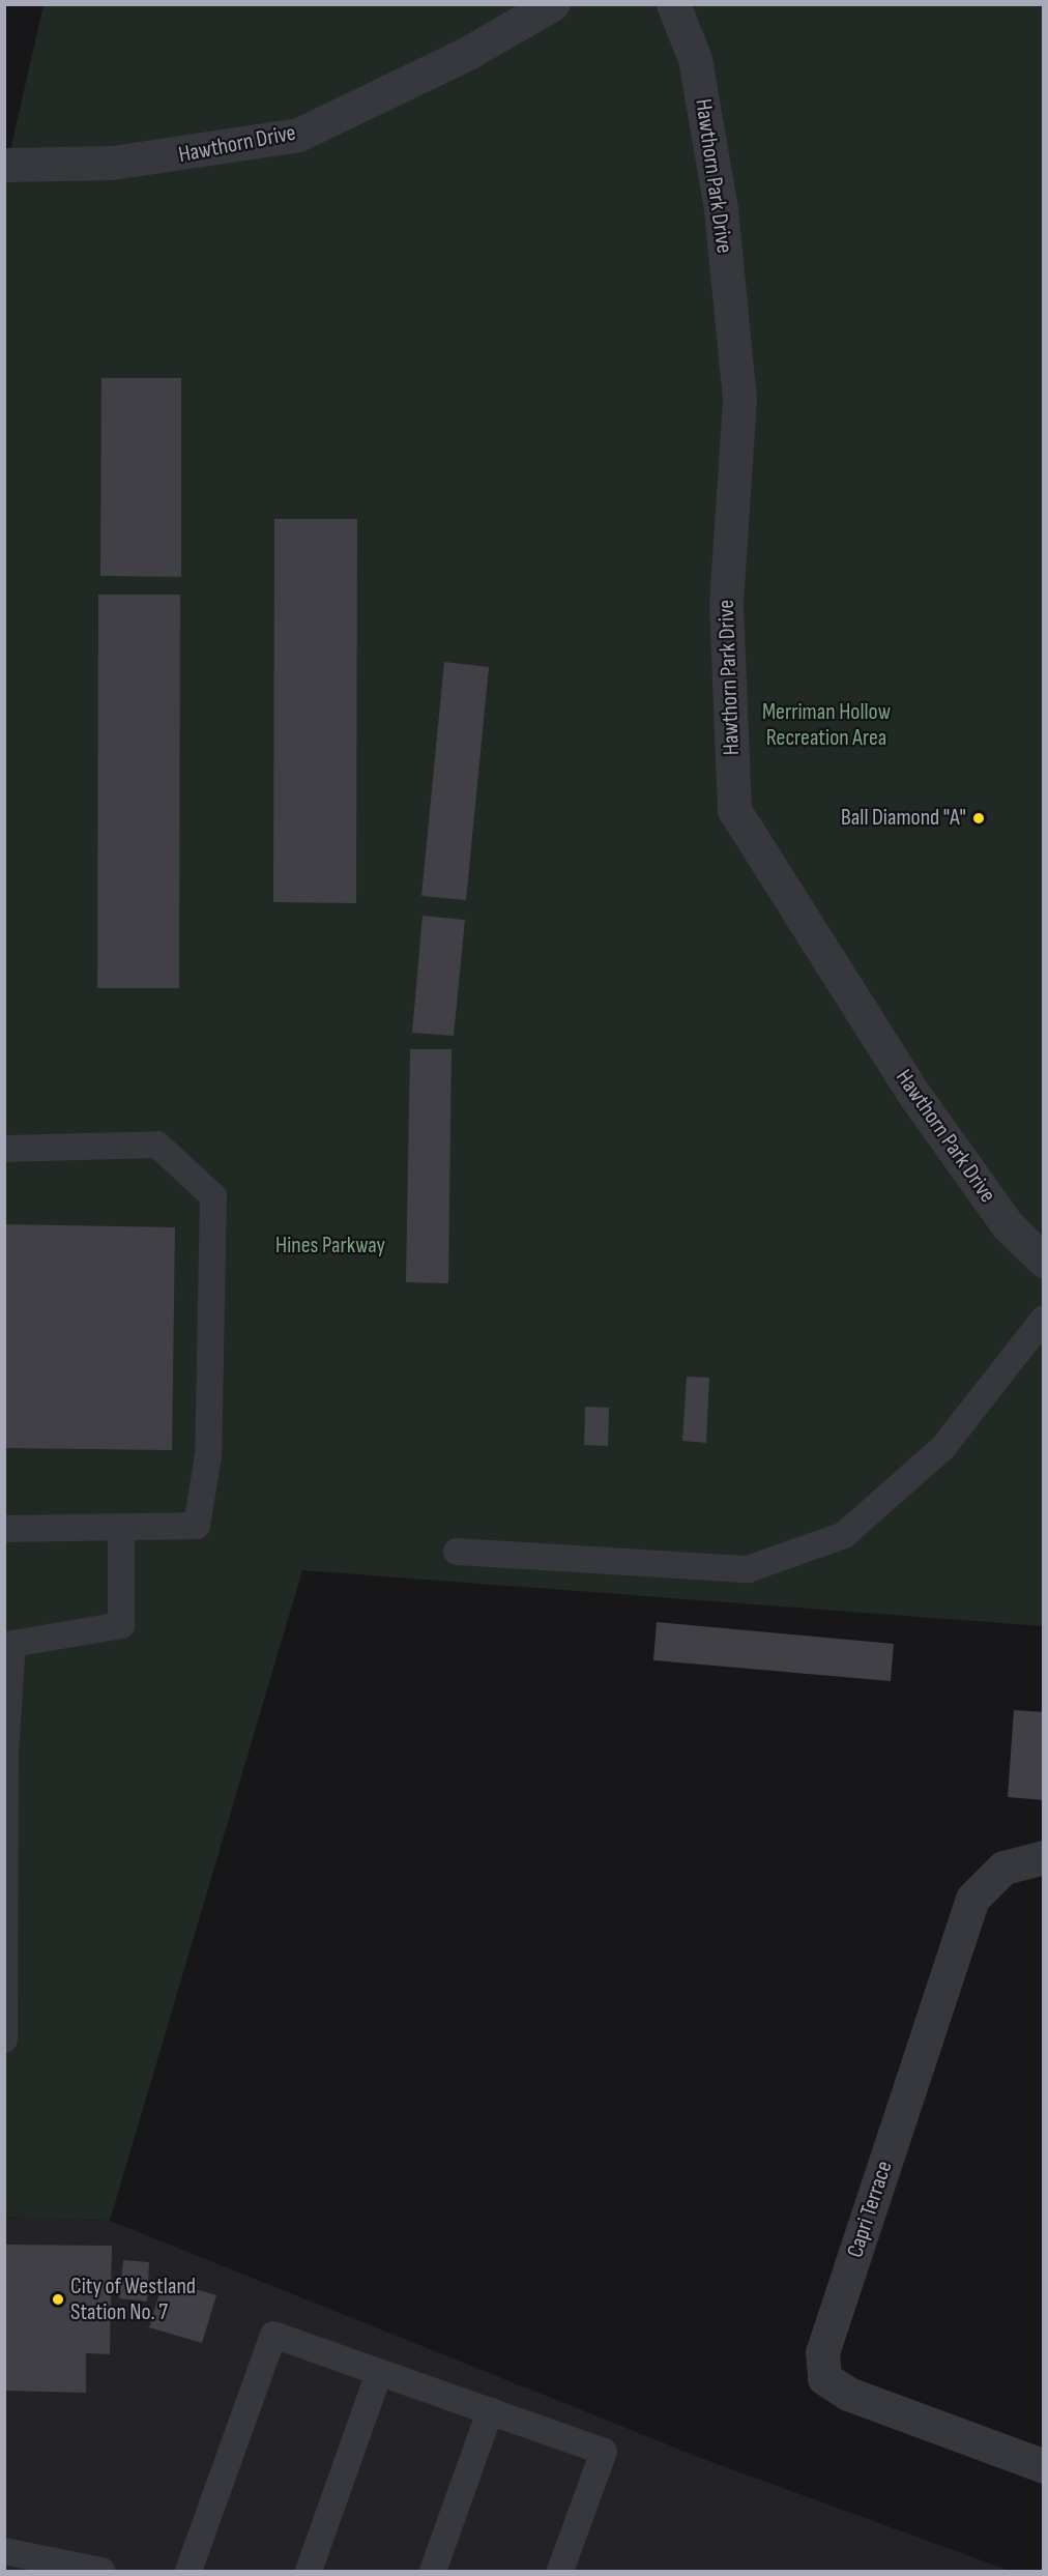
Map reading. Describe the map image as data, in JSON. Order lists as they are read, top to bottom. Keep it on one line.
{"streets":{"street":["Hawthorn Drive","Hawthorn Park Drive","Capri Terrace"]},"parks":["Merriman Hollow Recreation Area","Hines Parkway"],"places":["Ball Diamond \"A\"","City of Westland Station No. 7"]}
